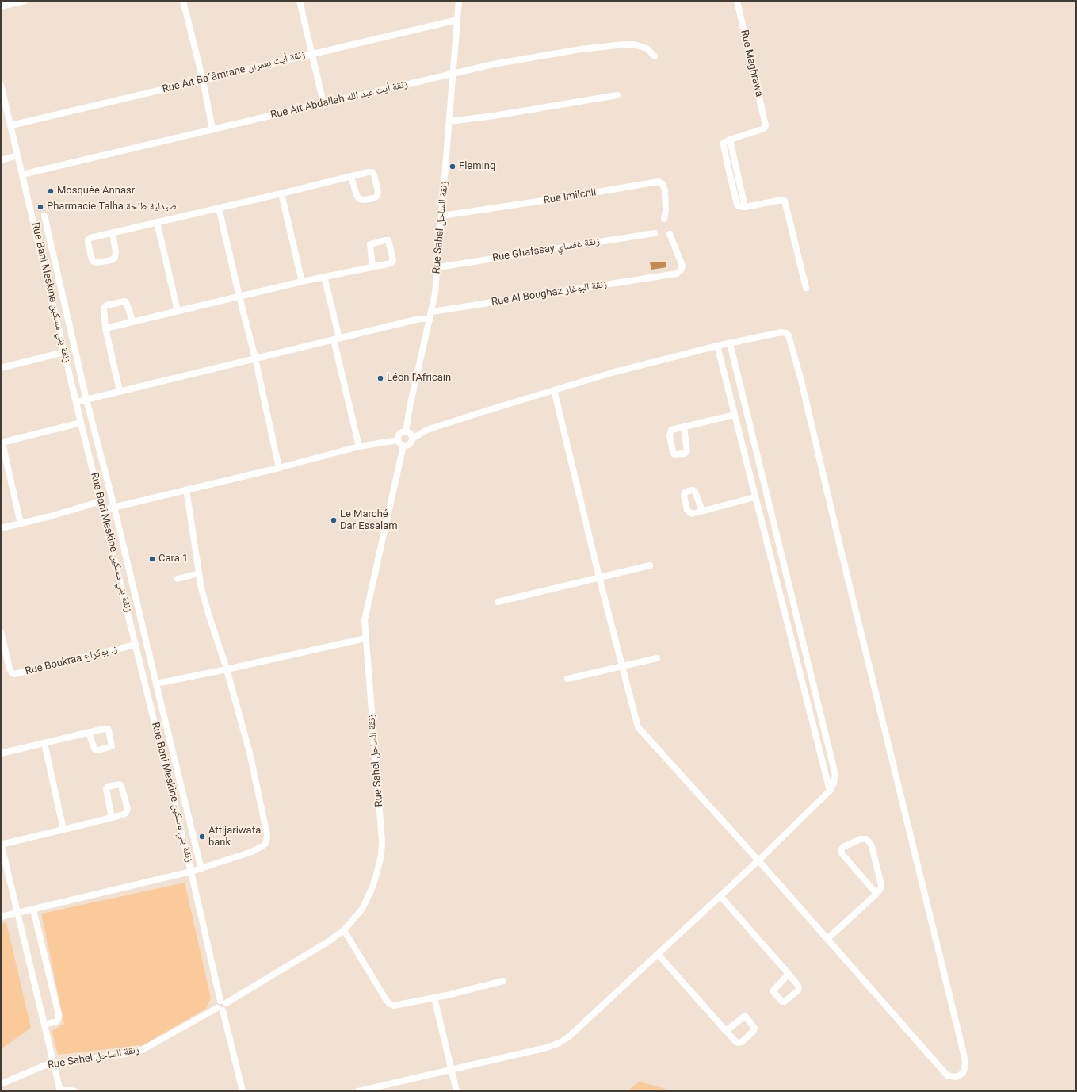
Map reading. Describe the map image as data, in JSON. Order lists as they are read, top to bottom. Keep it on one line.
{"streets":{"street":["Rue Maghrawa","Rue Ait Ba´âmrane زنقة أيت بعمران","Rue Ait Abdallah زنقة أيت عبد الله","Rue Imilchil","Rue Sahel زنقة الساحل","Rue Ghafssay زنقة غفساي","Rue Bani Meskine زنقة بني مسكين","Rue Al Boughaz زنقة البوغاز","Rue Boukraa ز. بوكراع"]},"crossings":[["Rue Ait Ba´âmrane زنقة أيت بعمران","Rue Sahel زنقة الساحل"],["Rue Ait Ba´âmrane زنقة أيت بعمران","Rue Bani Meskine زنقة بني مسكين"],["Rue Ait Abdallah زنقة أيت عبد الله","Rue Sahel زنقة الساحل"],["Rue Ait Abdallah زنقة أيت عبد الله","Rue Bani Meskine زنقة بني مسكين"],["Rue Imilchil","Rue Sahel زنقة الساحل"],["Rue Sahel زنقة الساحل","Rue Ghafssay زنقة غفساي"],["Rue Sahel زنقة الساحل","Rue Bani Meskine زنقة بني مسكين"],["Rue Sahel زنقة الساحل","Rue Al Boughaz زنقة البوغاز"],["Rue Bani Meskine زنقة بني مسكين","Rue Boukraa ز. بوكراع"]],"places":["Fleming","Mosquée Annasr","Pharmacie Talha صيدلية طلحة","Léon l'Africain","Le Marché Dar Essalam","Cara 1","Attijariwafa bank"]}
